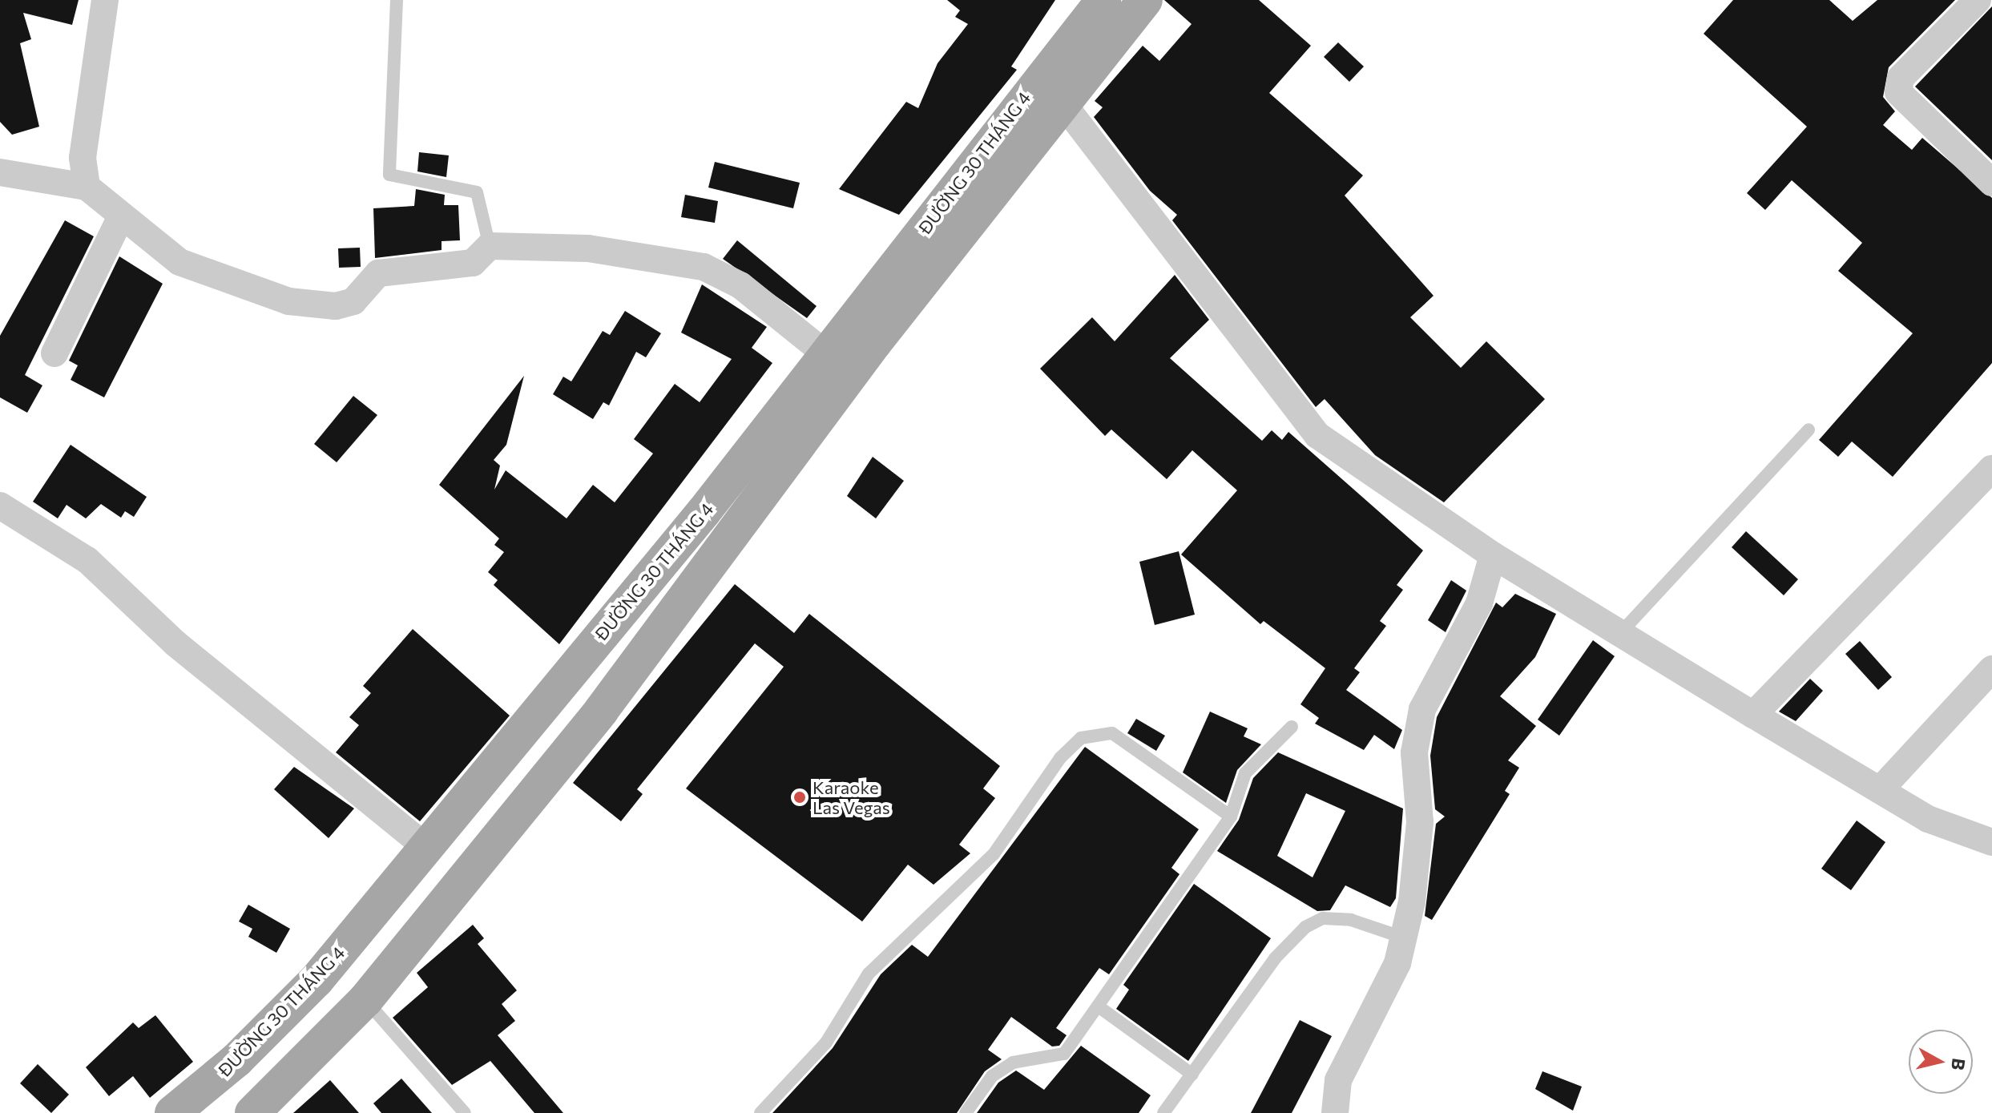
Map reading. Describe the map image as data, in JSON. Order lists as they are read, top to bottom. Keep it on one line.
{"streets":{"main road":["ĐƯỜNG 30 THÁNG 4"]},"places":["Karaoke Las Vegas"],"north":"right"}
